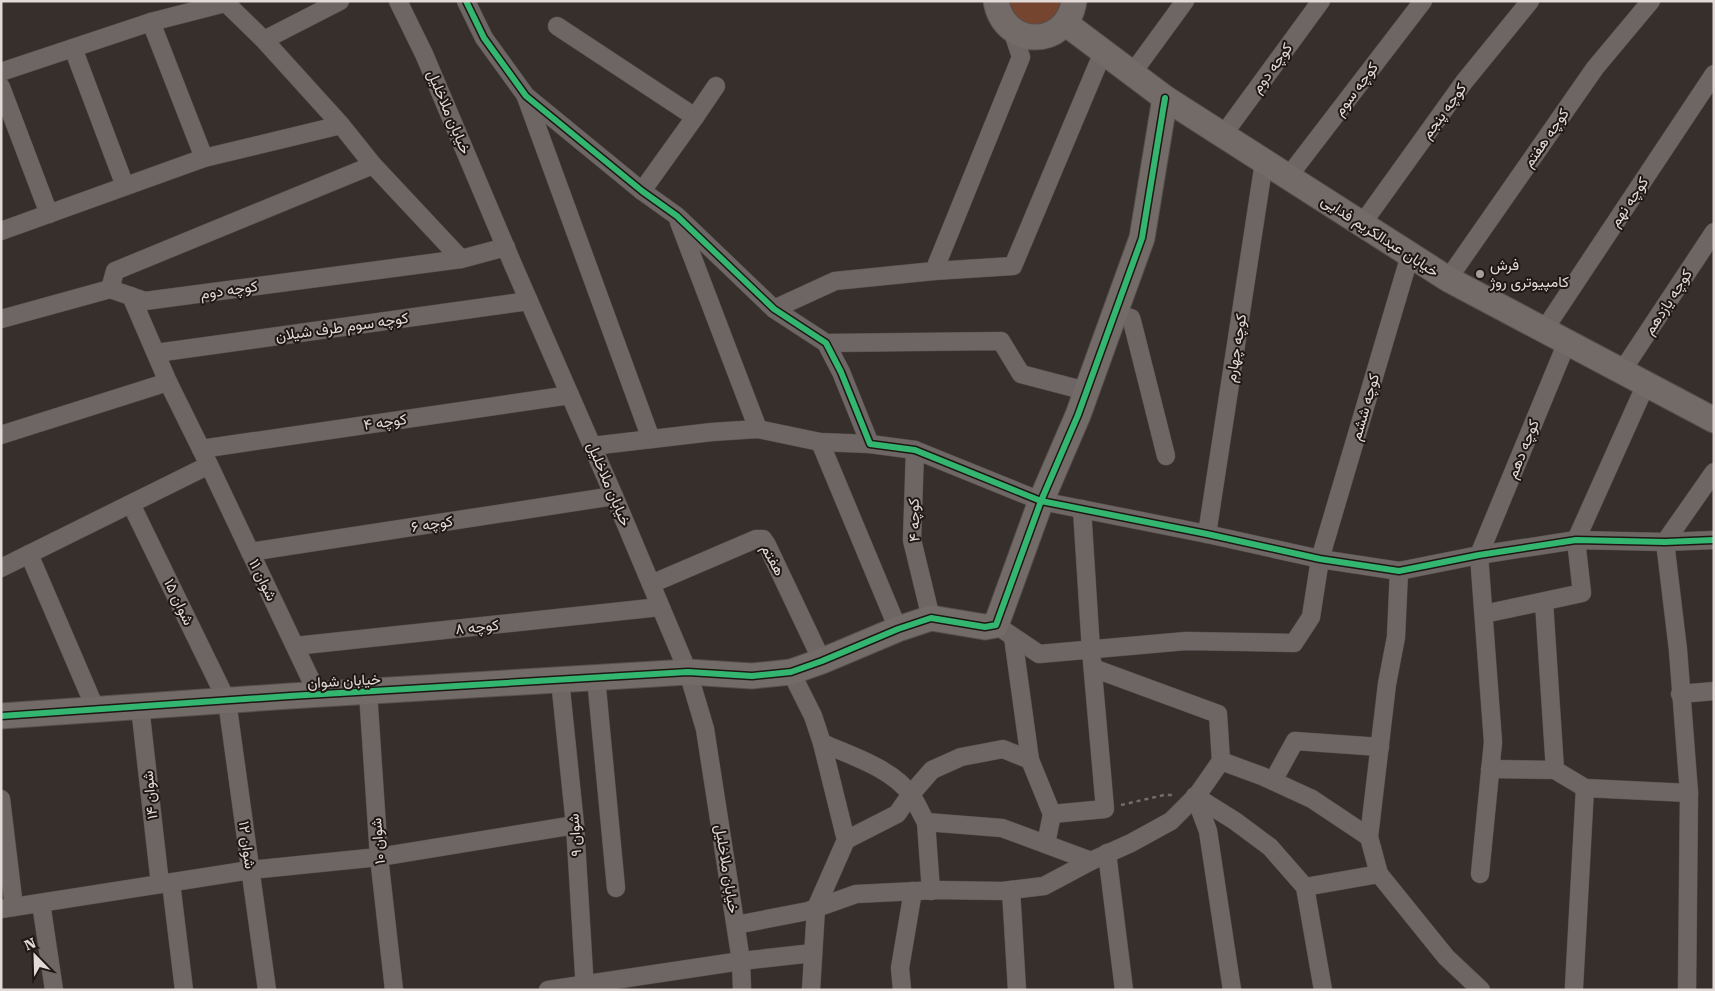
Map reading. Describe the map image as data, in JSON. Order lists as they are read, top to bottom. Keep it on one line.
{"streets":{"street":["کوچه دوم","کوچه سوم","کوچه پنجم","خیابان ملاخلیل","کوچه هفتم","کوچه نهم","خیابان عبدالکریم فدایی","کوچه یازدهم","کوچه سوم طرف شیلان","کوچه چهارم","کوچه ششم","کوچه ۴","کوچه دهم","کوچه ۶","هفتم","شوان ۱۱","شوان ۱۵","کوچه ۸","خیابان شوان","شوان ۱۴","شوان ۹","شوان ۱۰","شوان ۱۲"]},"crossings":[["کوچه دوم","خیابان ملاخلیل"],["کوچه دوم","خیابان عبدالکریم فدایی"],["کوچه دوم","شوان ۱۱"],["کوچه سوم","خیابان عبدالکریم فدایی"],["کوچه پنجم","خیابان عبدالکریم فدایی"],["خیابان ملاخلیل","کوچه سوم طرف شیلان"],["خیابان ملاخلیل","کوچه ۴"],["خیابان ملاخلیل","کوچه ۶"],["خیابان ملاخلیل","هفتم"],["خیابان ملاخلیل","کوچه ۸"],["خیابان ملاخلیل","خیابان شوان"],["کوچه هفتم","خیابان عبدالکریم فدایی"],["کوچه نهم","خیابان عبدالکریم فدایی"],["خیابان عبدالکریم فدایی","کوچه یازدهم"],["خیابان عبدالکریم فدایی","کوچه چهارم"],["خیابان عبدالکریم فدایی","کوچه ششم"],["خیابان عبدالکریم فدایی","کوچه دهم"],["کوچه سوم طرف شیلان","شوان ۱۱"],["کوچه ۴","شوان ۱۱"],["کوچه ۴","خیابان شوان"],["کوچه ۶","شوان ۱۱"],["هفتم","خیابان شوان"],["شوان ۱۱","کوچه ۸"],["شوان ۱۱","خیابان شوان"],["شوان ۱۵","خیابان شوان"],["شوان ۱۵","شوان ۱۲"],["خیابان شوان","شوان ۱۴"],["خیابان شوان","شوان ۹"],["خیابان شوان","شوان ۱۰"],["خیابان شوان","شوان ۱۲"]],"places":["فرش کامپیوتری روژ"],"north":"top left"}
